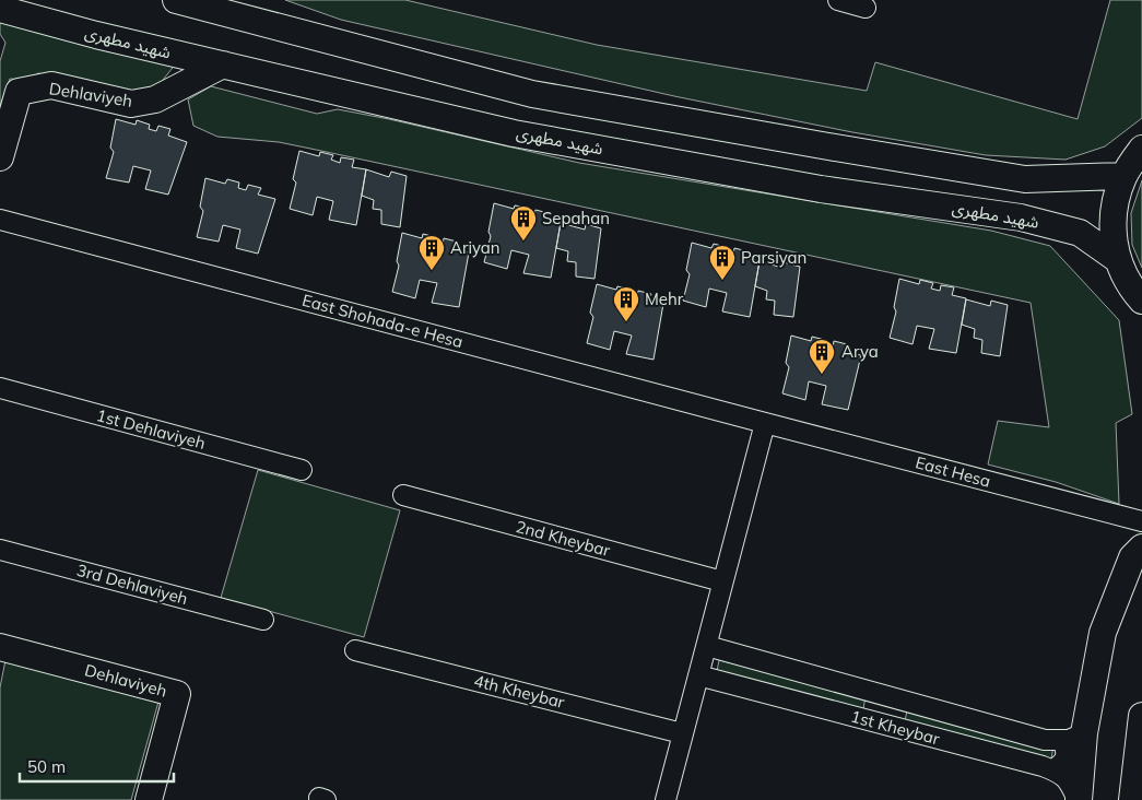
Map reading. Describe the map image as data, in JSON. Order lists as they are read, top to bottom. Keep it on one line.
{"streets":{"main road":["شهید مطهری","Dehlaviyeh"],"street":["East Shohada-e Hesa","1st Dehlaviyeh","East Hesa","2nd Kheybar","3rd Dehlaviyeh","4th Kheybar","1st Kheybar"]},"crossings":[["شهید مطهری","Dehlaviyeh"],["East Shohada-e Hesa","East Hesa"]],"places":{"building":["Sepahan","Ariyan","Parsiyan","Mehr","Arya"]},"scale_bar":"50 m"}
